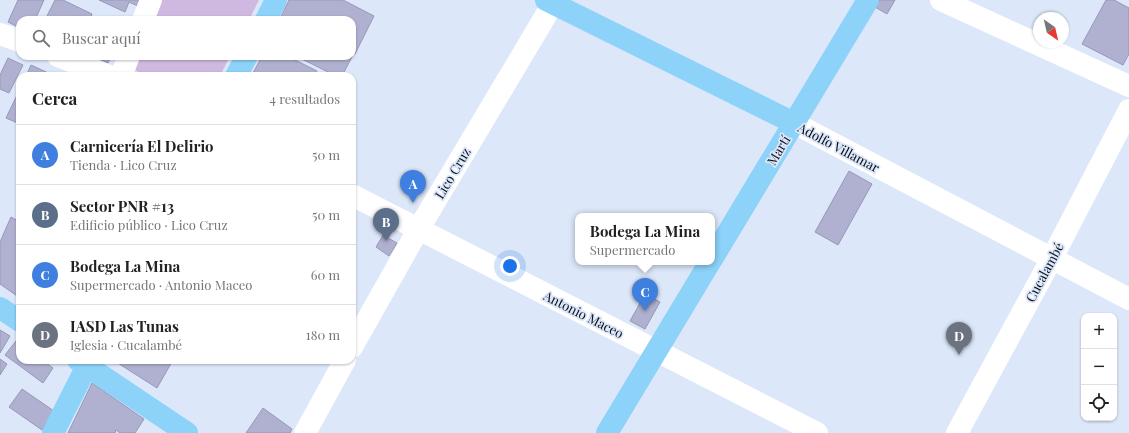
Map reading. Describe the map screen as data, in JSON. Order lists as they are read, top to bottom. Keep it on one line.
{"streets":{"main road":["Adolfo Villamar","Martí"],"street":["Lico Cruz","Cucalambé","Antonio Maceo"]},"crossings":[["Adolfo Villamar","Martí"],["Adolfo Villamar","Lico Cruz"],["Adolfo Villamar","Cucalambé"],["Lico Cruz","Antonio Maceo"]],"north":"bottom right","page":{"search":"Buscar aquí","heading":["Cerca","4 resultados"],"list":[{"mark":"A","name":"Carnicería El Delirio","note":"Tienda · Lico Cruz","value":"50 m"},{"mark":"B","name":"Sector PNR #13","note":"Edificio público · Lico Cruz","value":"50 m"},{"mark":"C","name":"Bodega La Mina","note":"Supermercado · Antonio Maceo","value":"60 m"},{"mark":"D","name":"IASD Las Tunas","note":"Iglesia · Cucalambé","value":"180 m"}],"pins":["A","B","C","D"],"popup":["Bodega La Mina","Supermercado"],"map_buttons":["+","−"]}}
